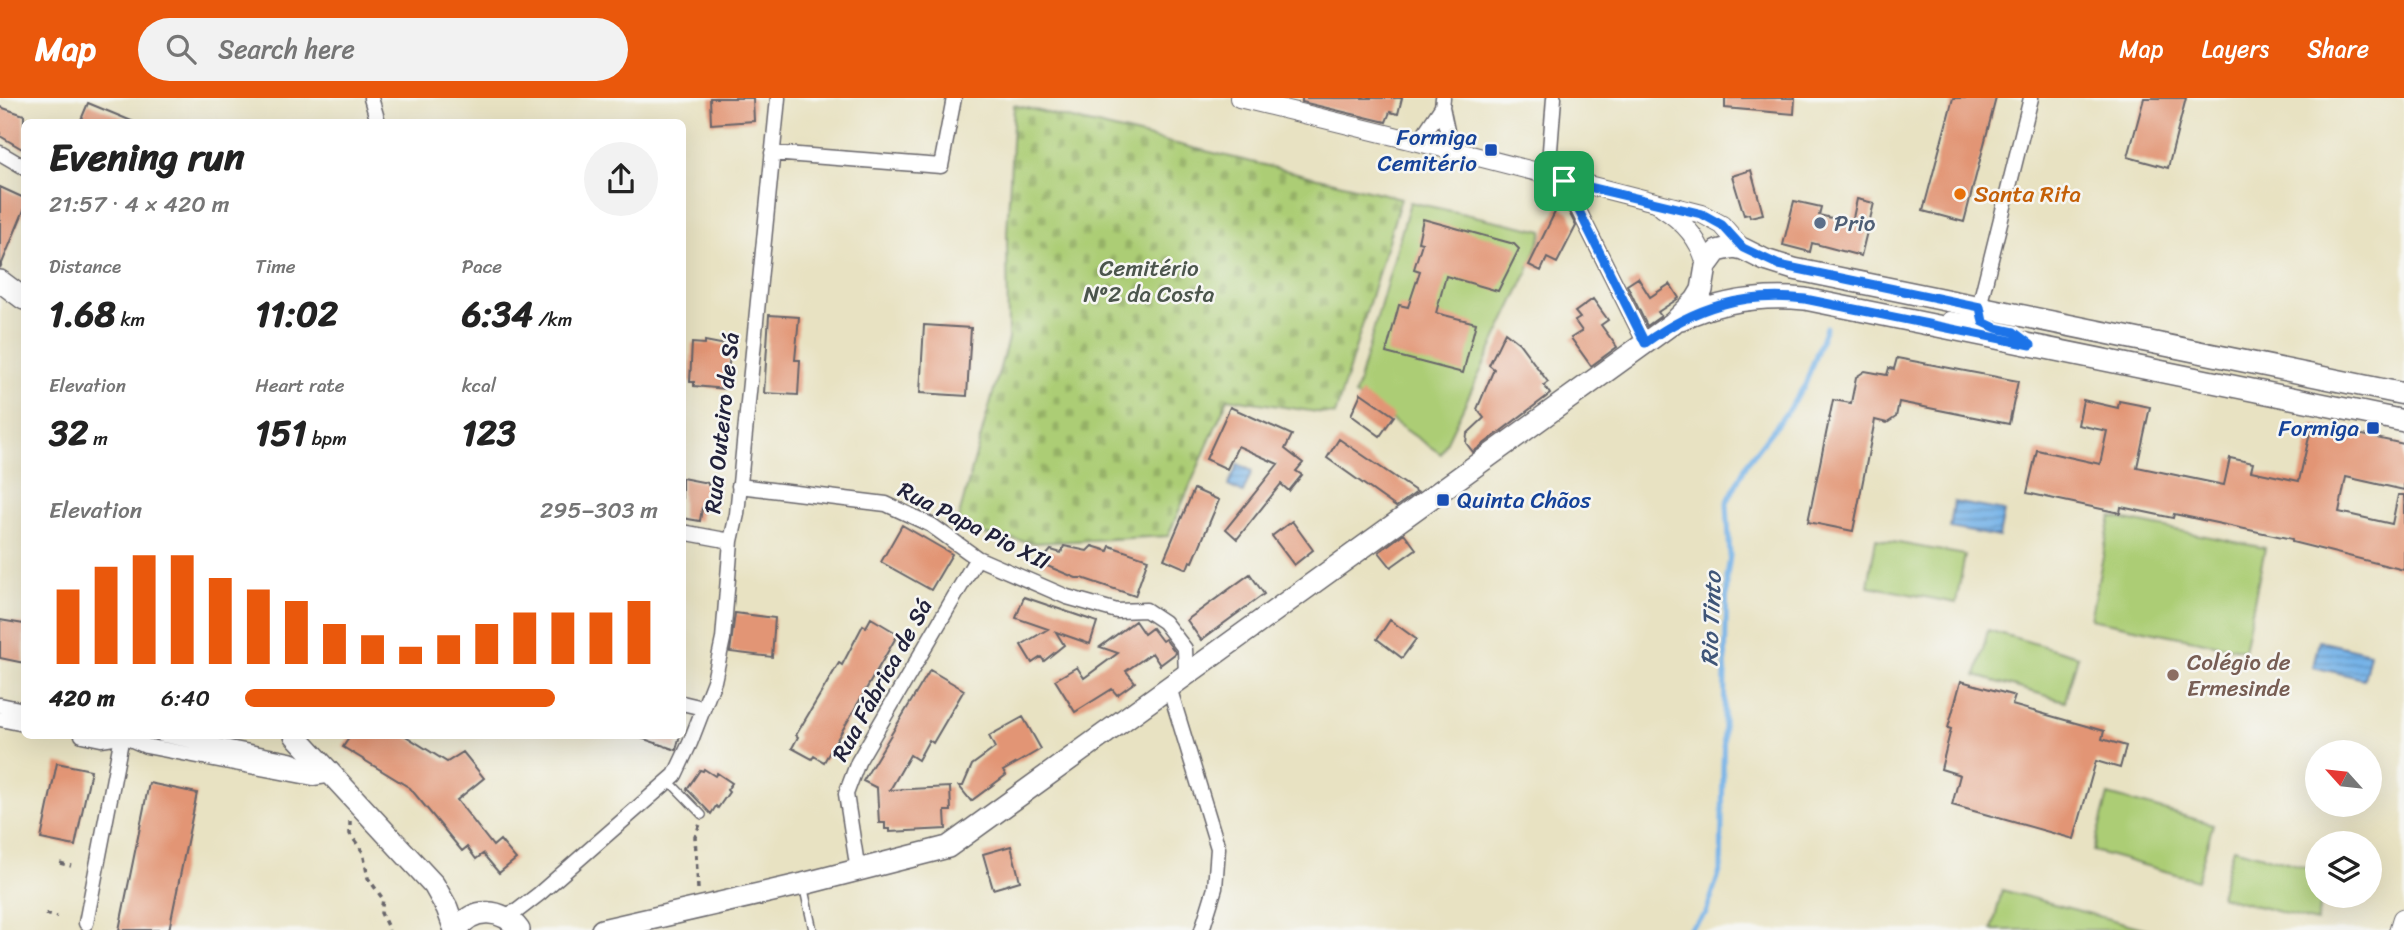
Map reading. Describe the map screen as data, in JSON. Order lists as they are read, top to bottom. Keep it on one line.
{"streets":{"street":["Rua Outeiro de Sá","Rua Papa Pio XII","Rua Fábrica de Sá"]},"crossings":[["Rua Outeiro de Sá","Rua Papa Pio XII"],["Rua Papa Pio XII","Rua Fábrica de Sá"]],"water":["Rio Tinto"],"parks":["Cemitério Nº2 da Costa"],"places":{"transit":["Formiga Cemitério","Formiga","Quinta Chãos"],"other":["Santa Rita","Prio","Colégio de Ermesinde"]},"north":"top left","page":{"header":"Map","search":"Search here","nav":["Map","Layers","Share"],"heading":["Evening run","21:57 · 4 × 420 m"],"stats":[["Distance","1.68 km"],["Time","11:02"],["Pace","6:34 /km"],["Elevation","32 m"],["Heart rate","151 bpm"],["kcal","123"]],"chart":["Elevation","295–303 m"],"list":[{"name":"420 m","note":"6:40"}]}}
